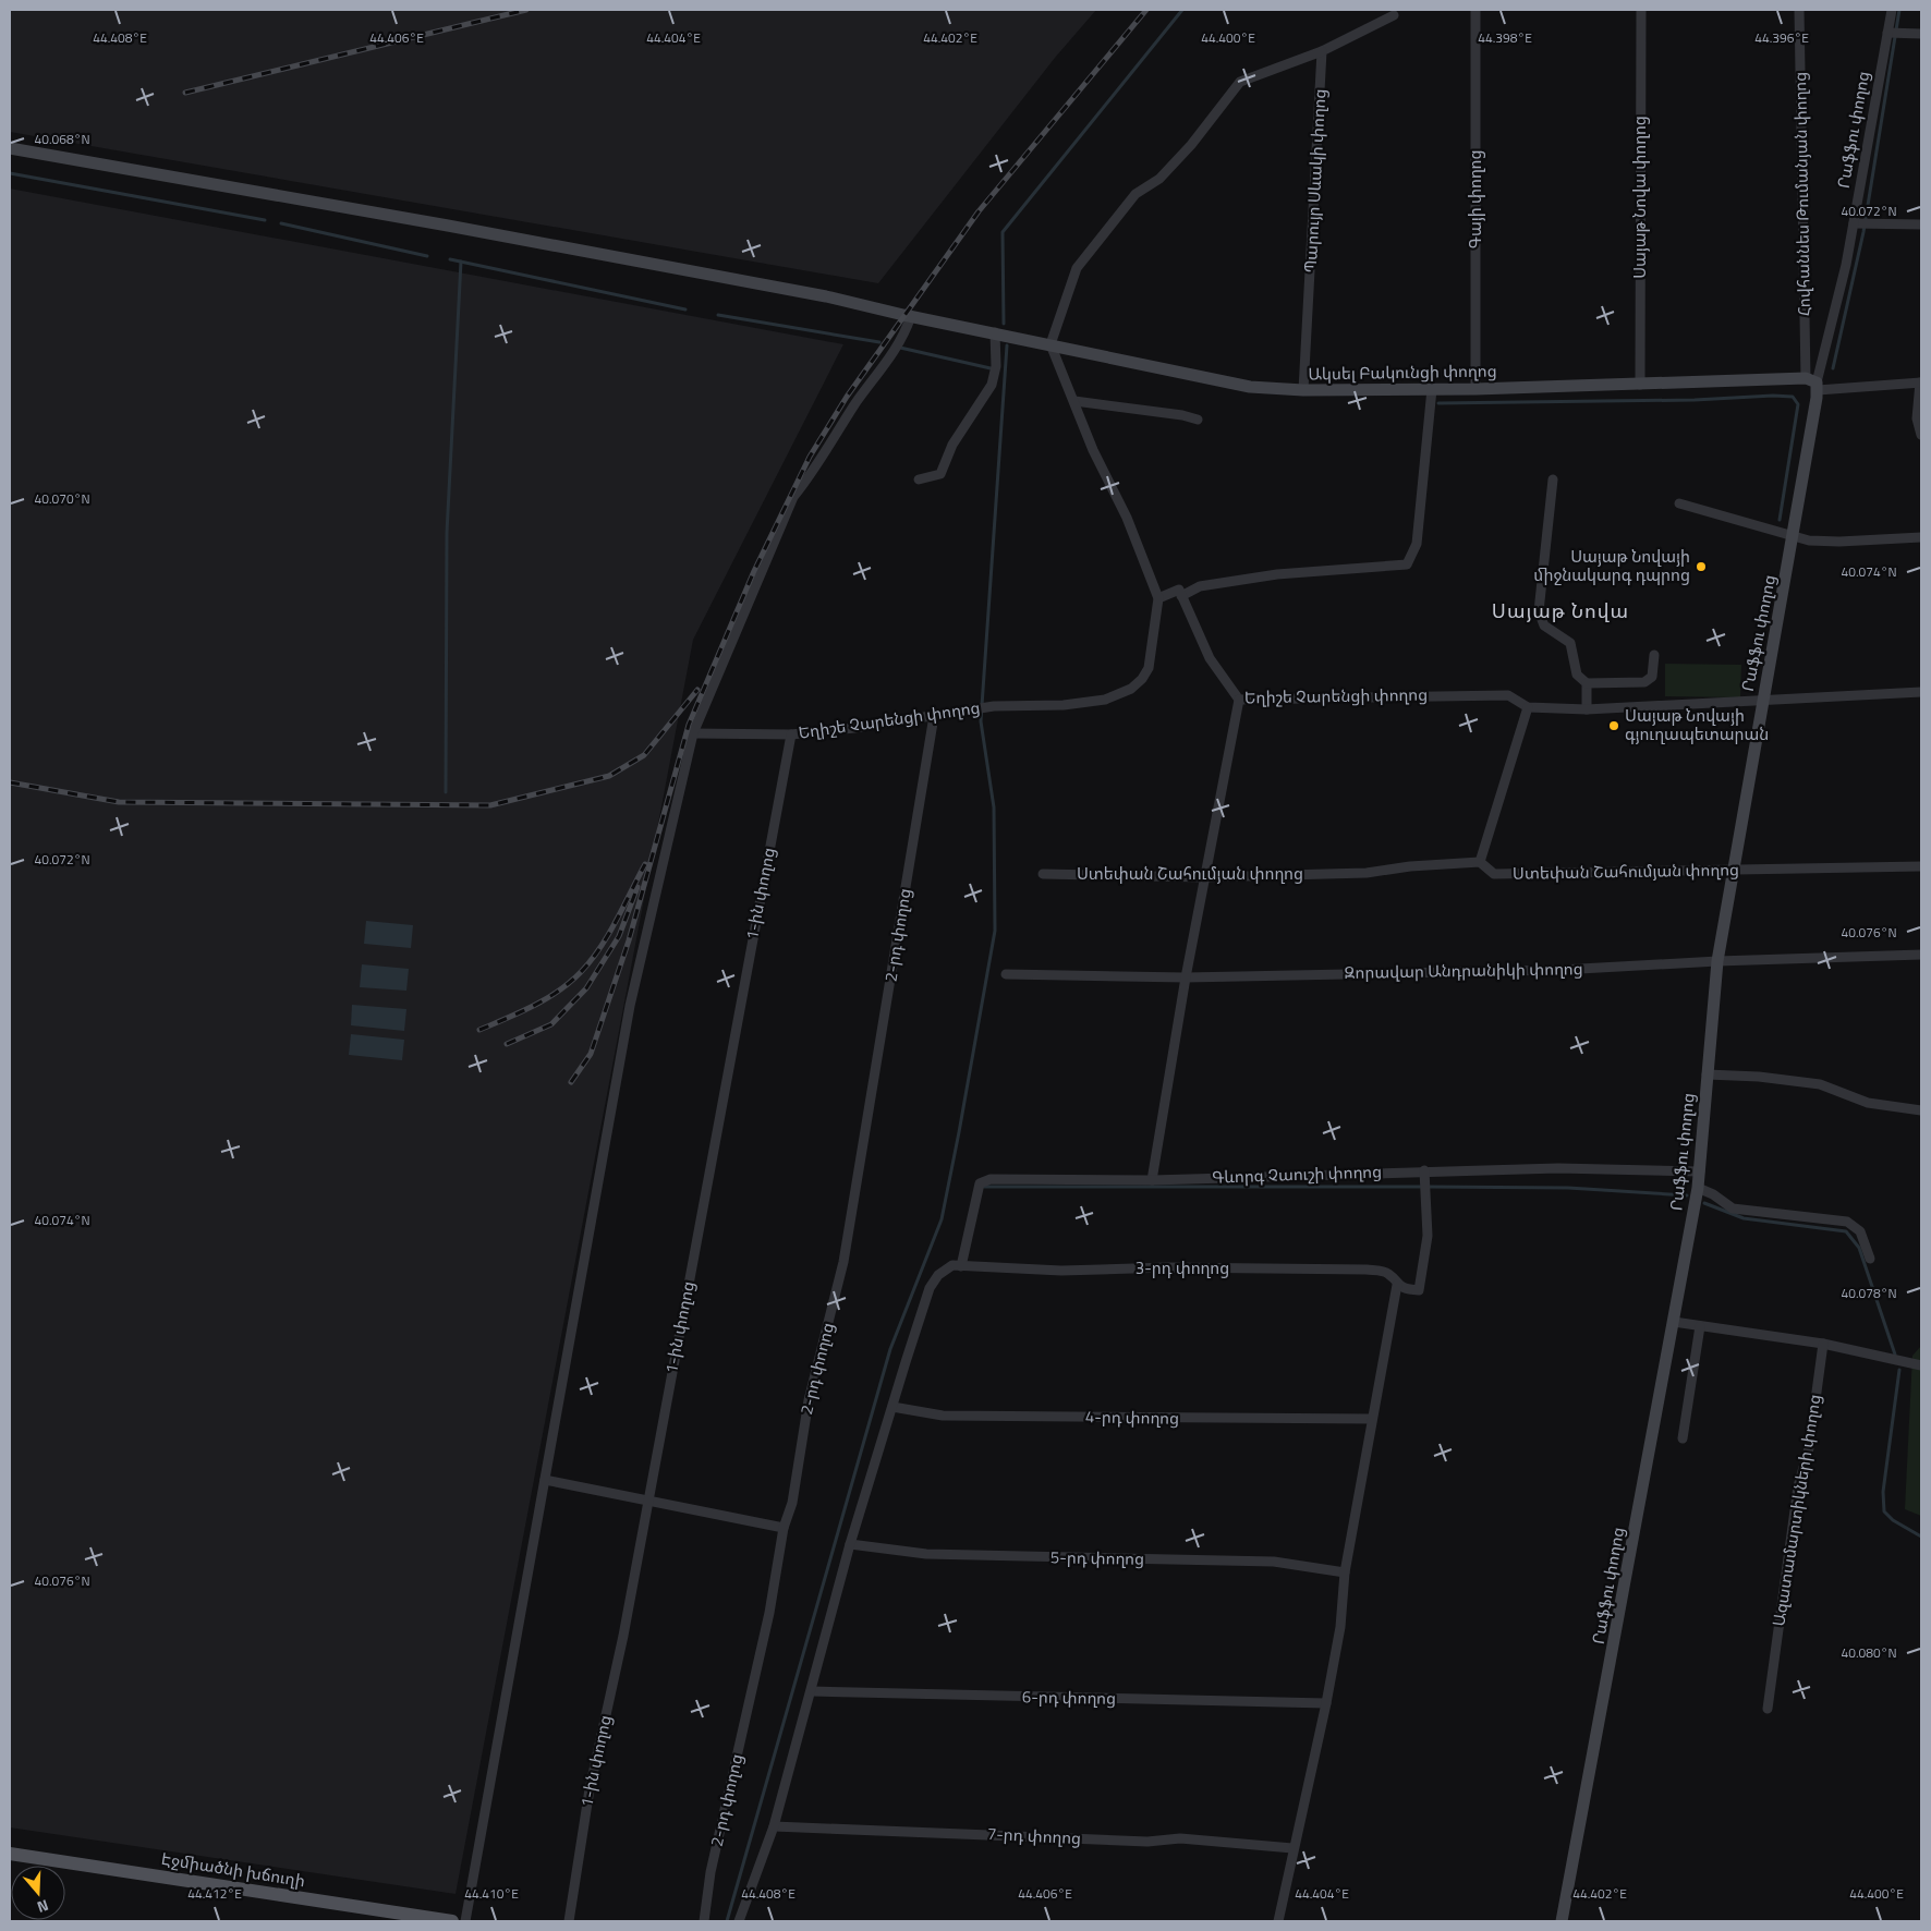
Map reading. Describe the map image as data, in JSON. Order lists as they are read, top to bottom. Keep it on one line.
{"streets":{"main road":["Րաֆֆու փողոց","Ակսել Բակունցի փողոց","Էջմիածնի խճուղի"],"street":["Պարույր Սևակի փողոց","Հովհաննես Թումանյան փողոց","Սայաթ Նովա փողոց","Գայի փողոց","Եղիշե Չարենցի փողոց","Ստեփան Շահումյան փողոց","1-ին փողոց","2-րդ փողոց","Զորավար Անդրանիկի փողոց","Գևորգ Չաուշի փողոց","3-րդ փողոց","4-րդ փողոց","Ազատամարտիկների փողոց","5-րդ փողոց","6-րդ փողոց","7-րդ փողոց"]},"crossings":[["Րաֆֆու փողոց","Հովհաննես Թումանյան փողոց"],["Րաֆֆու փողոց","Ակսել Բակունցի փողոց"],["Րաֆֆու փողոց","Եղիշե Չարենցի փողոց"],["Րաֆֆու փողոց","Ստեփան Շահումյան փողոց"],["Րաֆֆու փողոց","Զորավար Անդրանիկի փողոց"],["Րաֆֆու փողոց","Գևորգ Չաուշի փողոց"],["Պարույր Սևակի փողոց","Ակսել Բակունցի փողոց"],["Հովհաննես Թումանյան փողոց","Ակսել Բակունցի փողոց"],["Սայաթ Նովա փողոց","Ակսել Բակունցի փողոց"],["Գայի փողոց","Ակսել Բակունցի փողոց"],["Եղիշե Չարենցի փողոց","1-ին փողոց"],["Եղիշե Չարենցի փողոց","2-րդ փողոց"],["Գևորգ Չաուշի փողոց","3-րդ փողոց"]],"districts":["Սայաթ Նովա"],"places":["Սայաթ Նովայի միջնակարգ դպրոց","Սայաթ Նովայի գյուղապետարան"],"north":"bottom","coordinates":["44.408°E","44.406°E","44.404°E","44.402°E","44.400°E","44.398°E","44.396°E","40.068°N","40.072°N","40.070°N","40.074°N","40.076°N","40.078°N","40.080°N","44.412°E","44.410°E"]}
